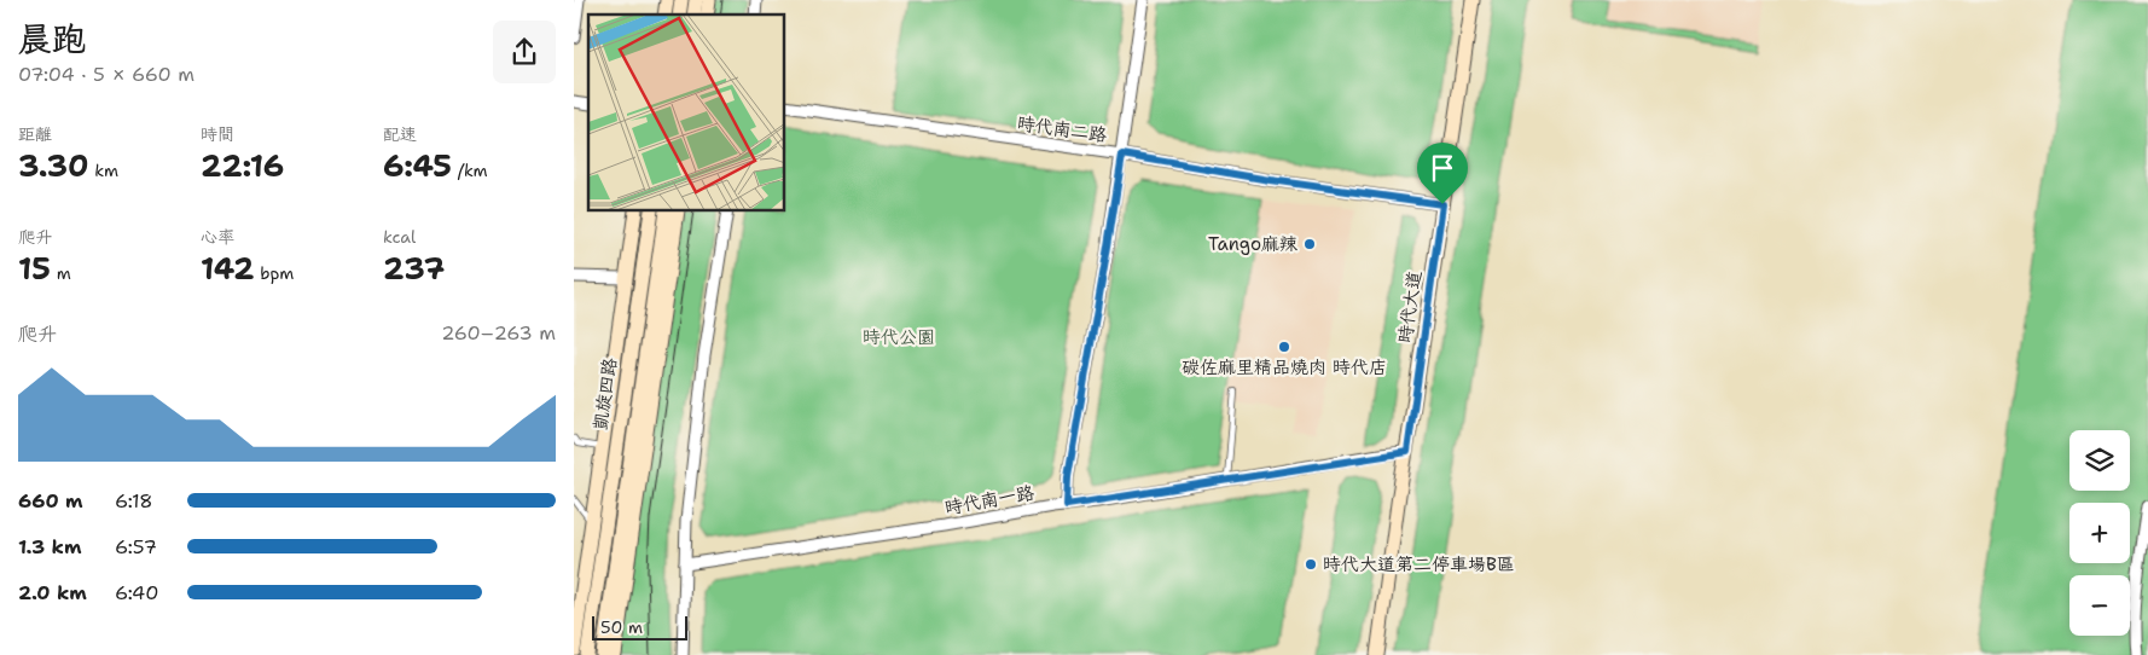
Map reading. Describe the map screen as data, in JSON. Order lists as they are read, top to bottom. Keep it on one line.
{"streets":{"street":["時代南二路","時代大道","凱旋四路","時代南一路"]},"crossings":[["時代南二路","時代大道"],["時代大道","時代南一路"]],"parks":["時代公園"],"places":["Tango麻辣","碳佐麻里精品燒肉 時代店","時代大道第二停車場B區"],"scale_bar":"50 m","page":{"heading":["晨跑","07:04 · 5 × 660 m"],"stats":[["距離","3.30 km"],["時間","22:16"],["配速","6:45 /km"],["爬升","15 m"],["心率","142 bpm"],["kcal","237"]],"chart":["爬升","260–263 m"],"map_buttons":["+","−"],"list":[{"name":"660 m","note":"6:18"},{"name":"1.3 km","note":"6:57"},{"name":"2.0 km","note":"6:40"}],"scale":"50 m"}}
